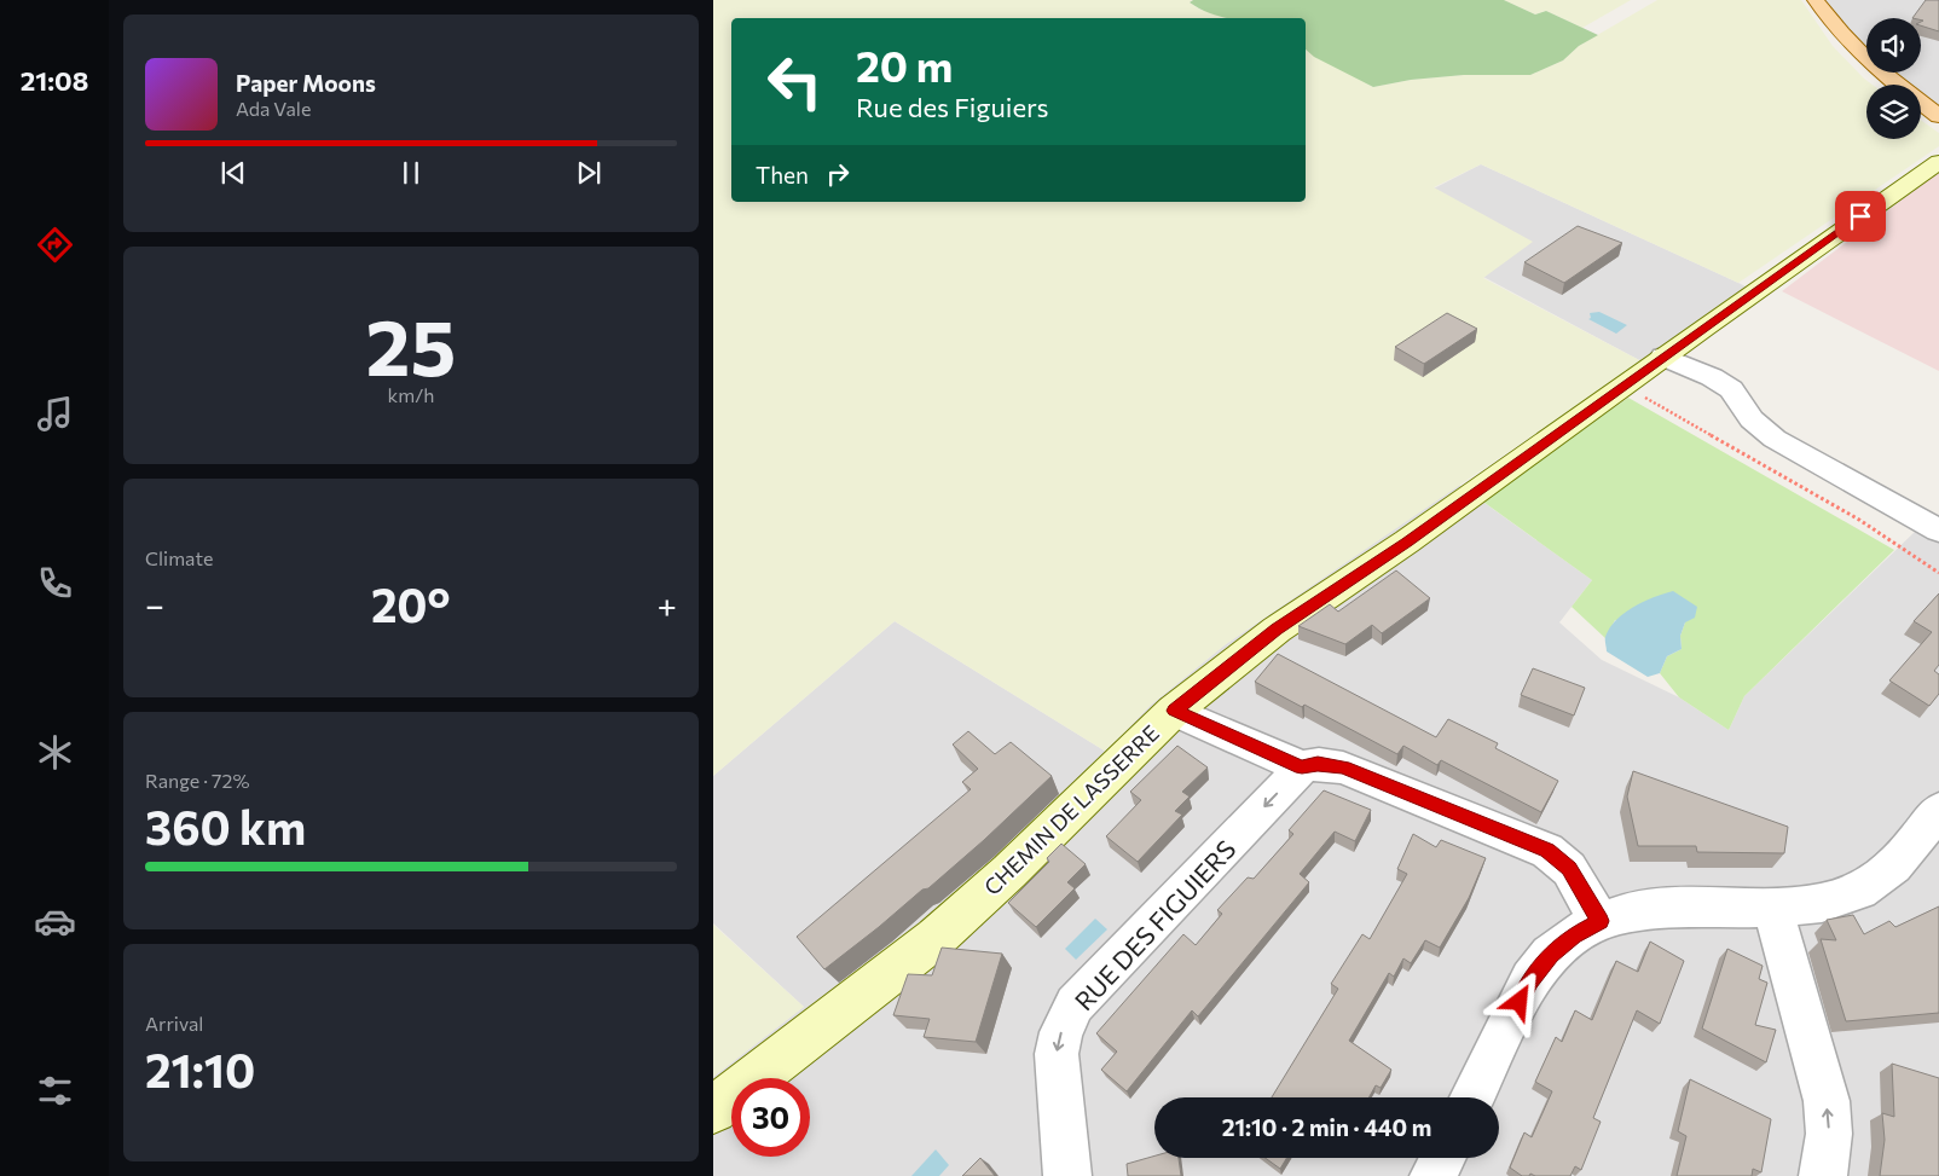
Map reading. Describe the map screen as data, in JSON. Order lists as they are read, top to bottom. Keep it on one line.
{"streets":{"street":["CHEMIN DE LASSERRE","RUE DES FIGUIERS"]},"one_way":["RUE DES FIGUIERS"],"page":{"tabs":"21:08","turn":["20 m","Rue des Figuiers"],"song":["Paper Moons","Ada Vale"],"then":"Then","tile":[["25","km/h"],"Climate",["Range · 72%","360 km"],["Arrival","21:10"]],"heat":["−","20°","+"],"limit":"30","trip":"21:10 · 2 min · 440 m"}}
